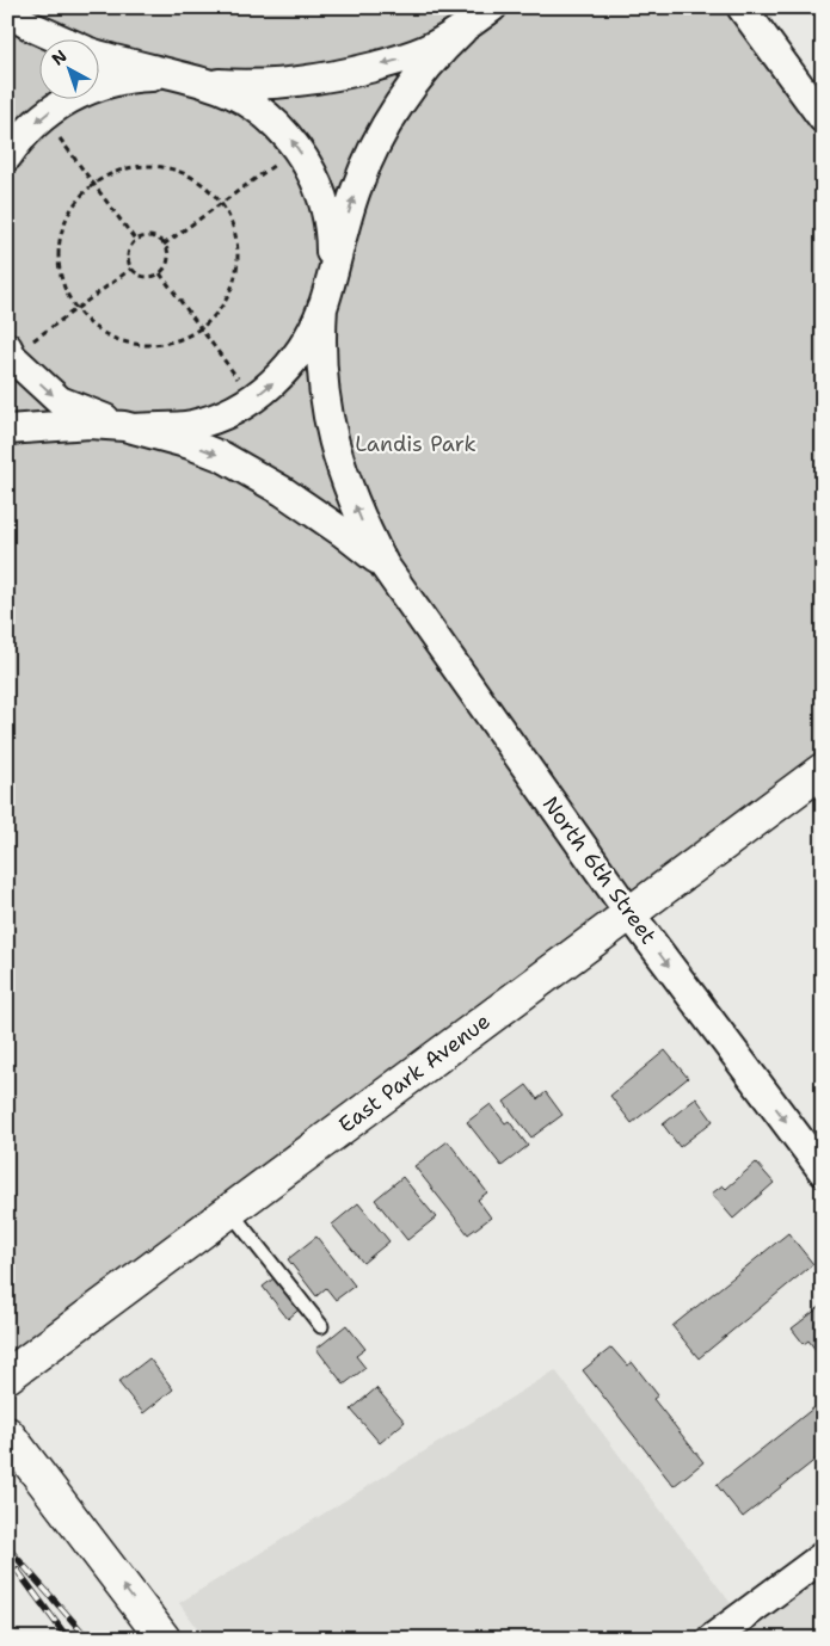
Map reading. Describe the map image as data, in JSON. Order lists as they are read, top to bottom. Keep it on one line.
{"streets":{"main road":["East Park Avenue"],"street":["North 6th Street"]},"crossings":[["North 6th Street","East Park Avenue"]],"parks":["Landis Park"],"north":"top left"}
